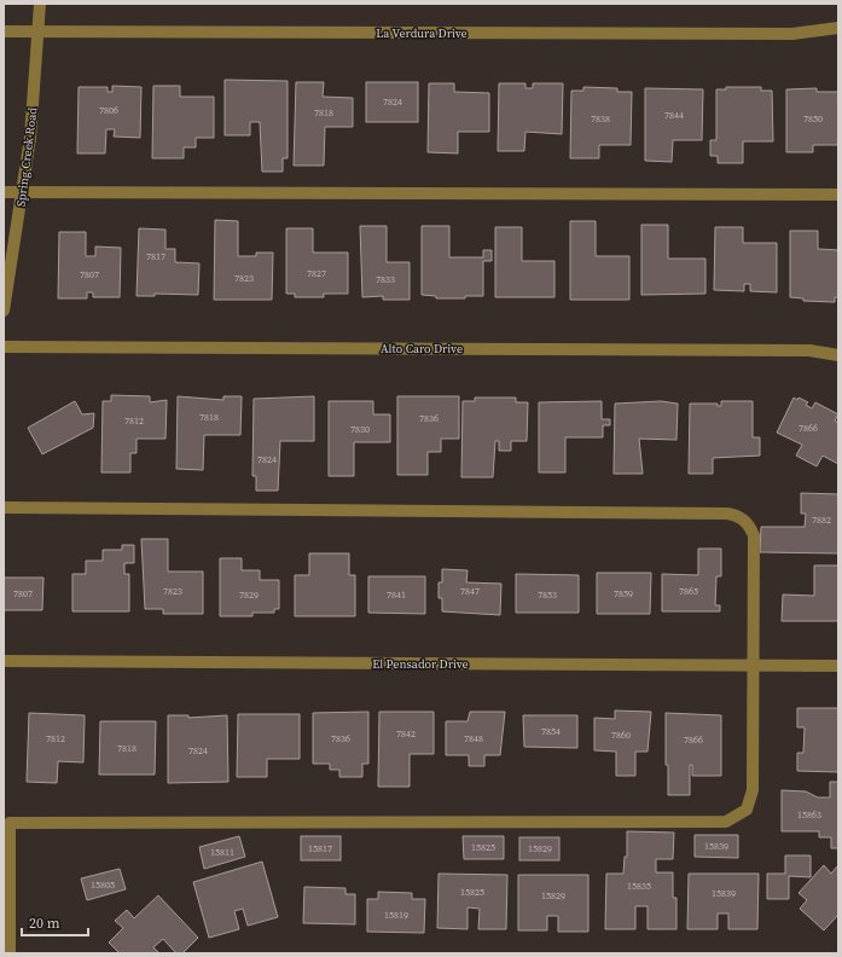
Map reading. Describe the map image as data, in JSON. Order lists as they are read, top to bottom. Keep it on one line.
{"streets":{"street":["La Verdura Drive","Spring Creek Road","Alto Caro Drive","El Pensador Drive"]},"crossings":[["La Verdura Drive","Spring Creek Road"]],"house_numbers":["7824","7806","7818","7844","7838","7850","7817","7827","7807","7823","7833","7818","7836","7812","7866","7830","7824","7882","7823","7847","7865","7807","7859","7829","7841","7853","7854","7842","7860","7812","7836","7848","7866","7818","7824","15863","15839","15825","15817","15829","15811","15805","15835","15825","15839","15829","15819"],"scale_bar":"20 m"}
